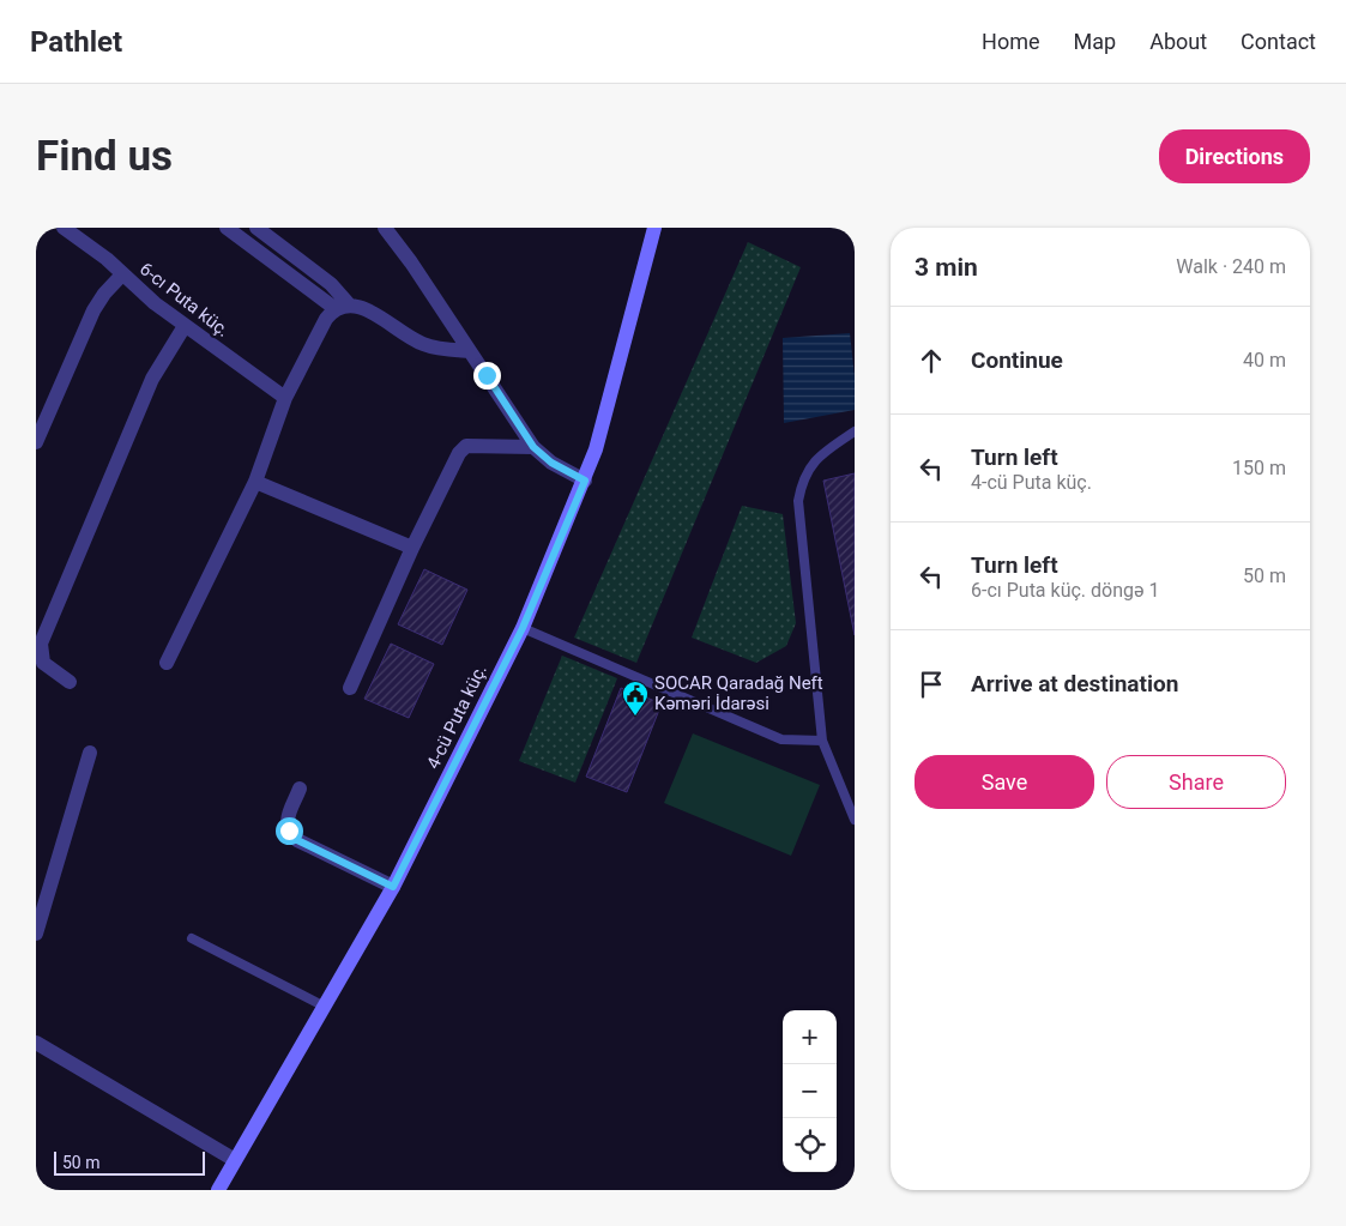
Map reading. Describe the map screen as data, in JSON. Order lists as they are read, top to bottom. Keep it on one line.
{"streets":{"street":["6-cı Puta küç.","4-cü Puta küç."]},"places":{"public building":["SOCAR Qaradağ Neft Kəməri İdarəsi"]},"scale_bar":"50 m","page":{"header":"Pathlet","nav":["Home","Map","About","Contact"],"buttons":["Directions",["Save","Share"]],"title":"Find us","heading":["3 min","Walk · 240 m"],"list":[["Continue","40 m"],["Turn left","4-cü Puta küç.","150 m"],["Turn left","6-cı Puta küç. döngə 1","50 m"],"Arrive at destination"],"map_buttons":["+","−"],"scale":"50 m"}}
